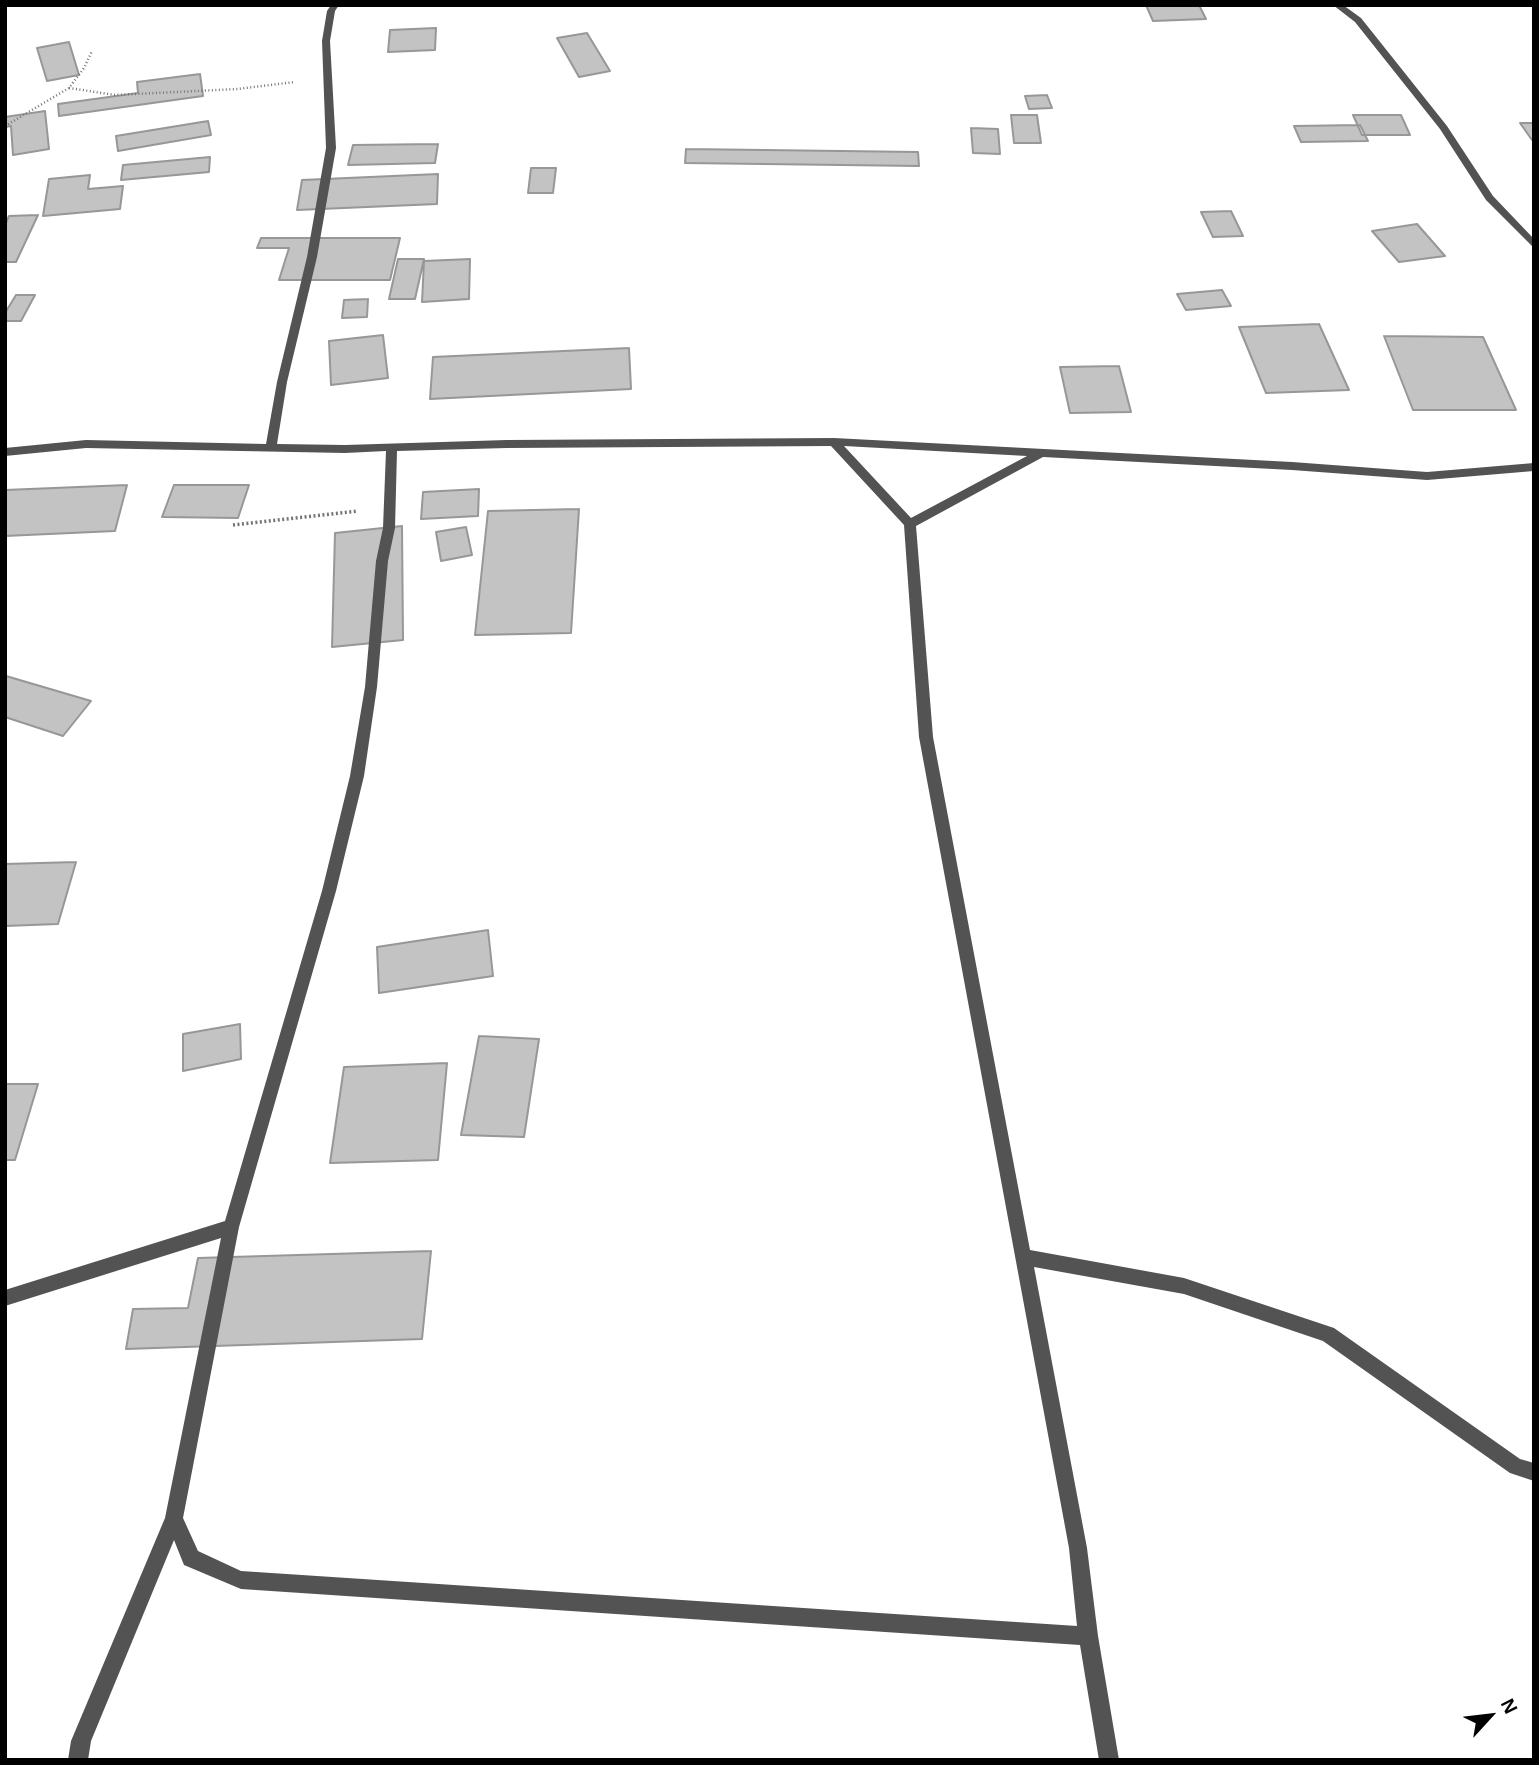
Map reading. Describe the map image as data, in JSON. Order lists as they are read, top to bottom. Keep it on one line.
{"north":"top right"}
